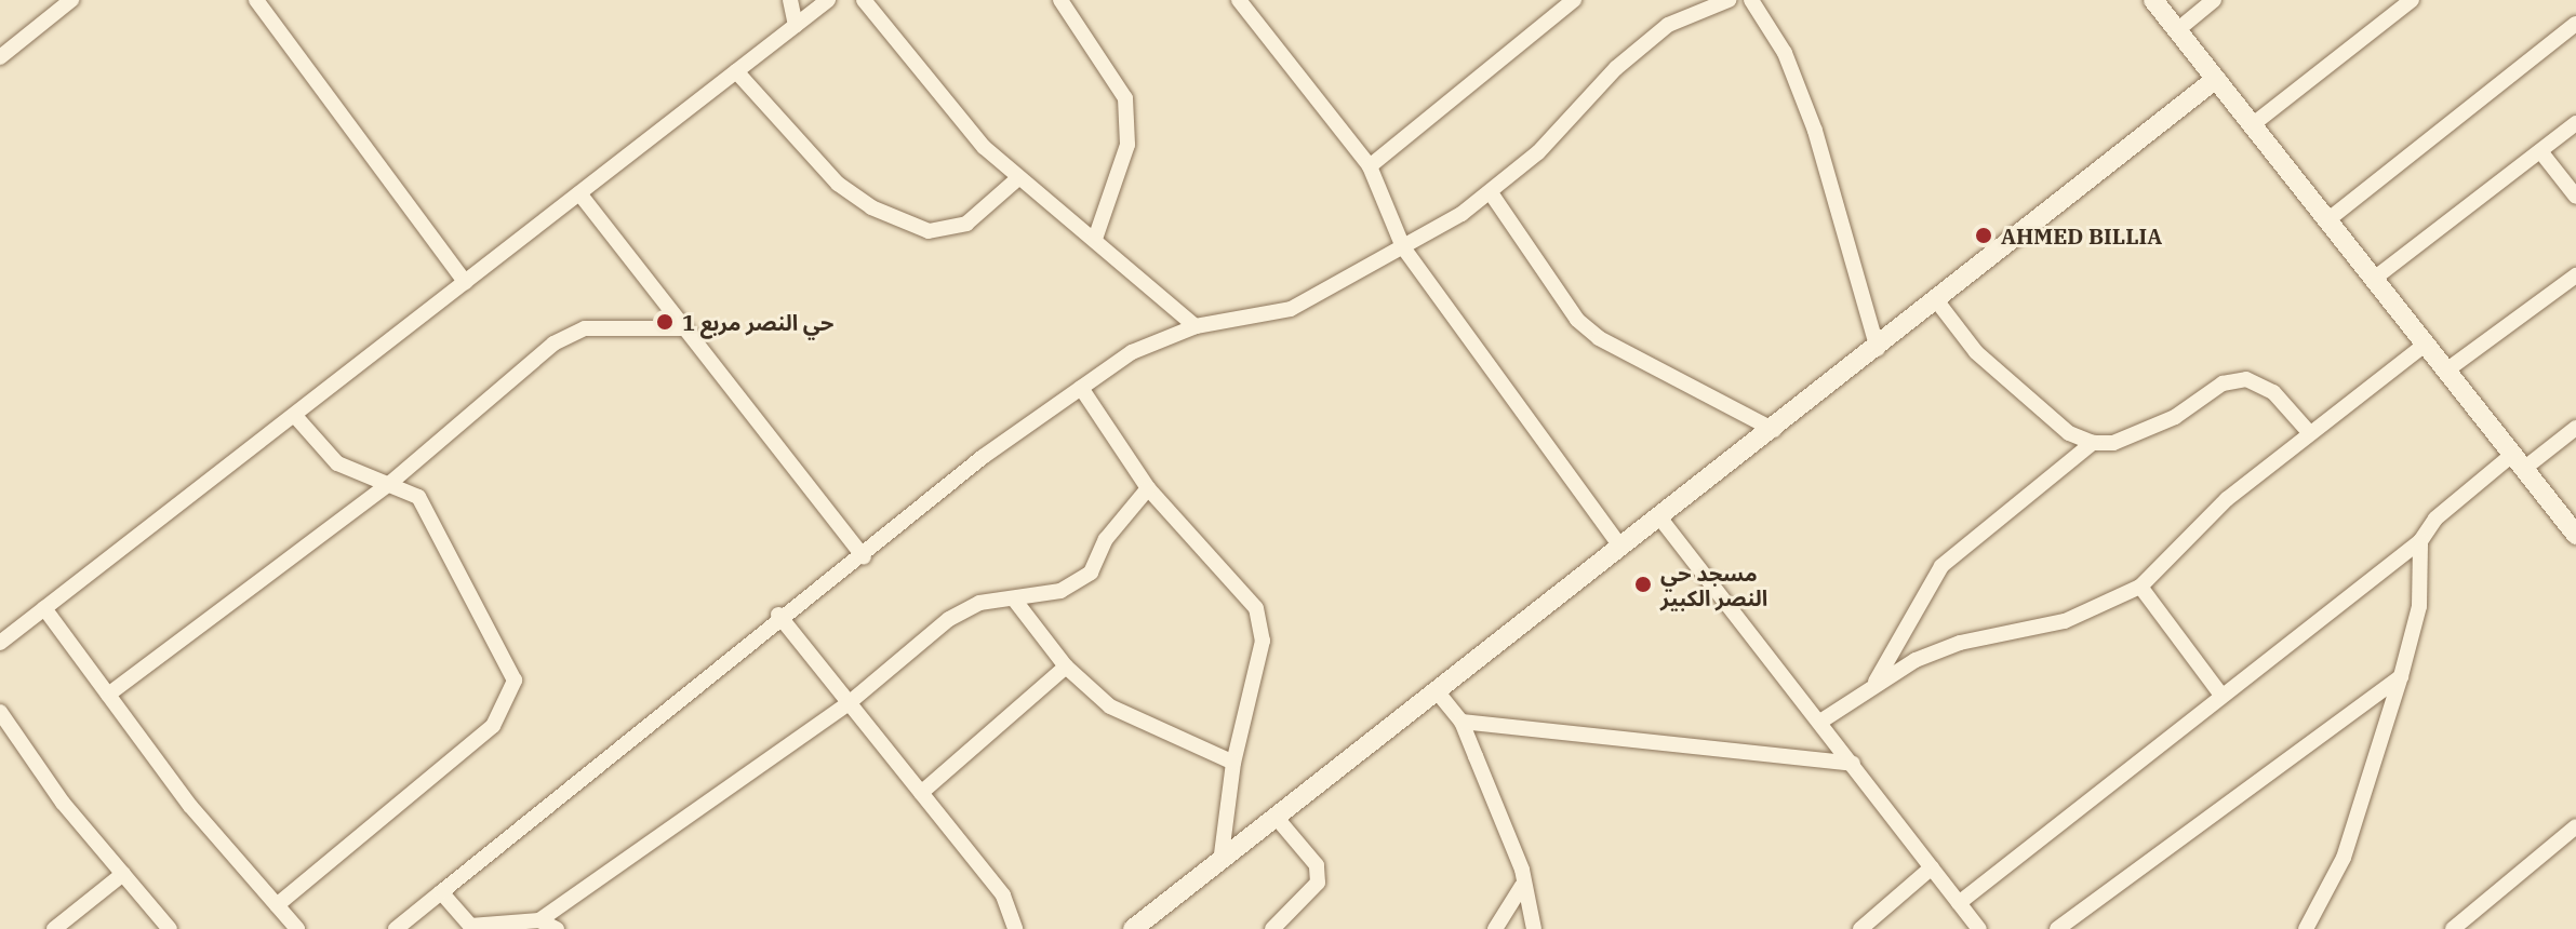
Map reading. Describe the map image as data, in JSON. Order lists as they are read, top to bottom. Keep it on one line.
{"places":["AHMED BILLIA","حي النصر مربع 1","مسجد حي النصر الكبير"]}
